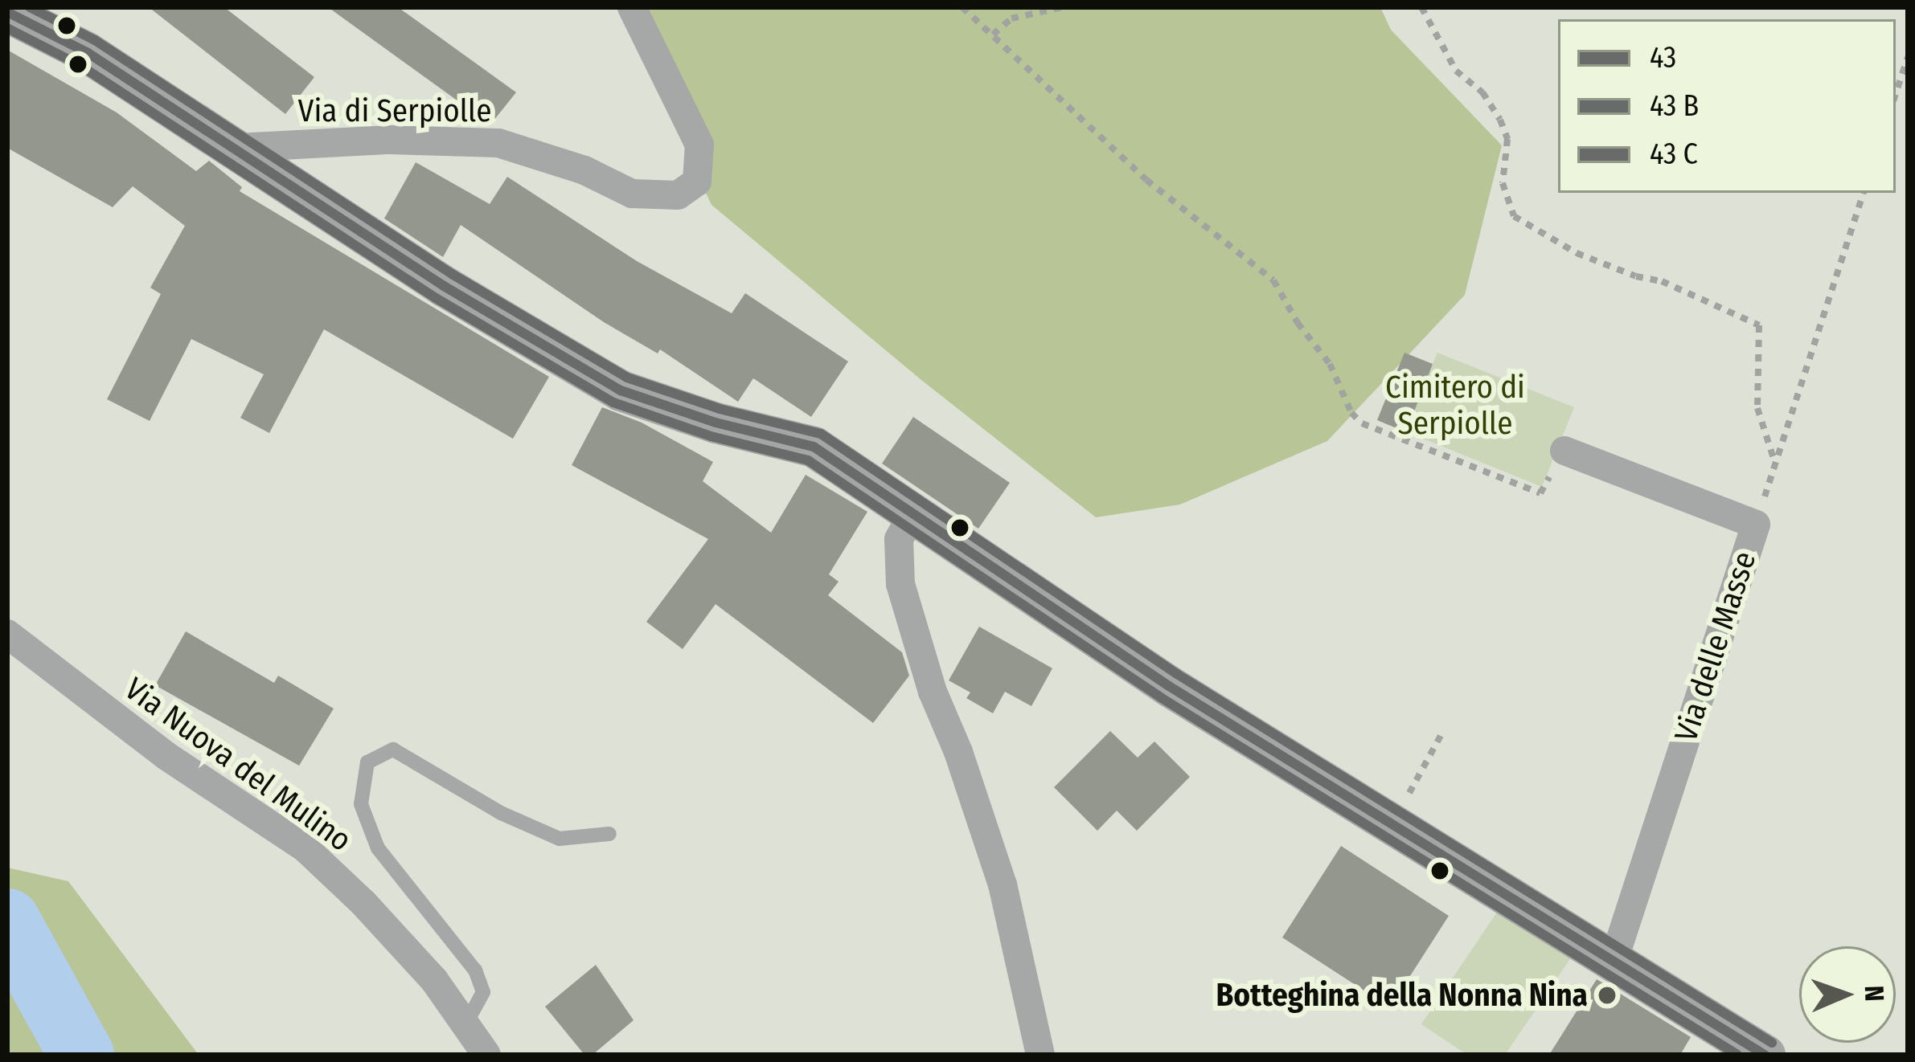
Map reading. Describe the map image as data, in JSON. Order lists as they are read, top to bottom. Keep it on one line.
{"streets":{"street":["Via di Serpiolle","Via delle Masse","Via Nuova del Mulino"]},"parks":["Cimitero di Serpiolle"],"places":["Botteghina della Nonna Nina"],"lines":["transit line 43"],"legend":["43","43 B","43 C"],"north":"right"}
